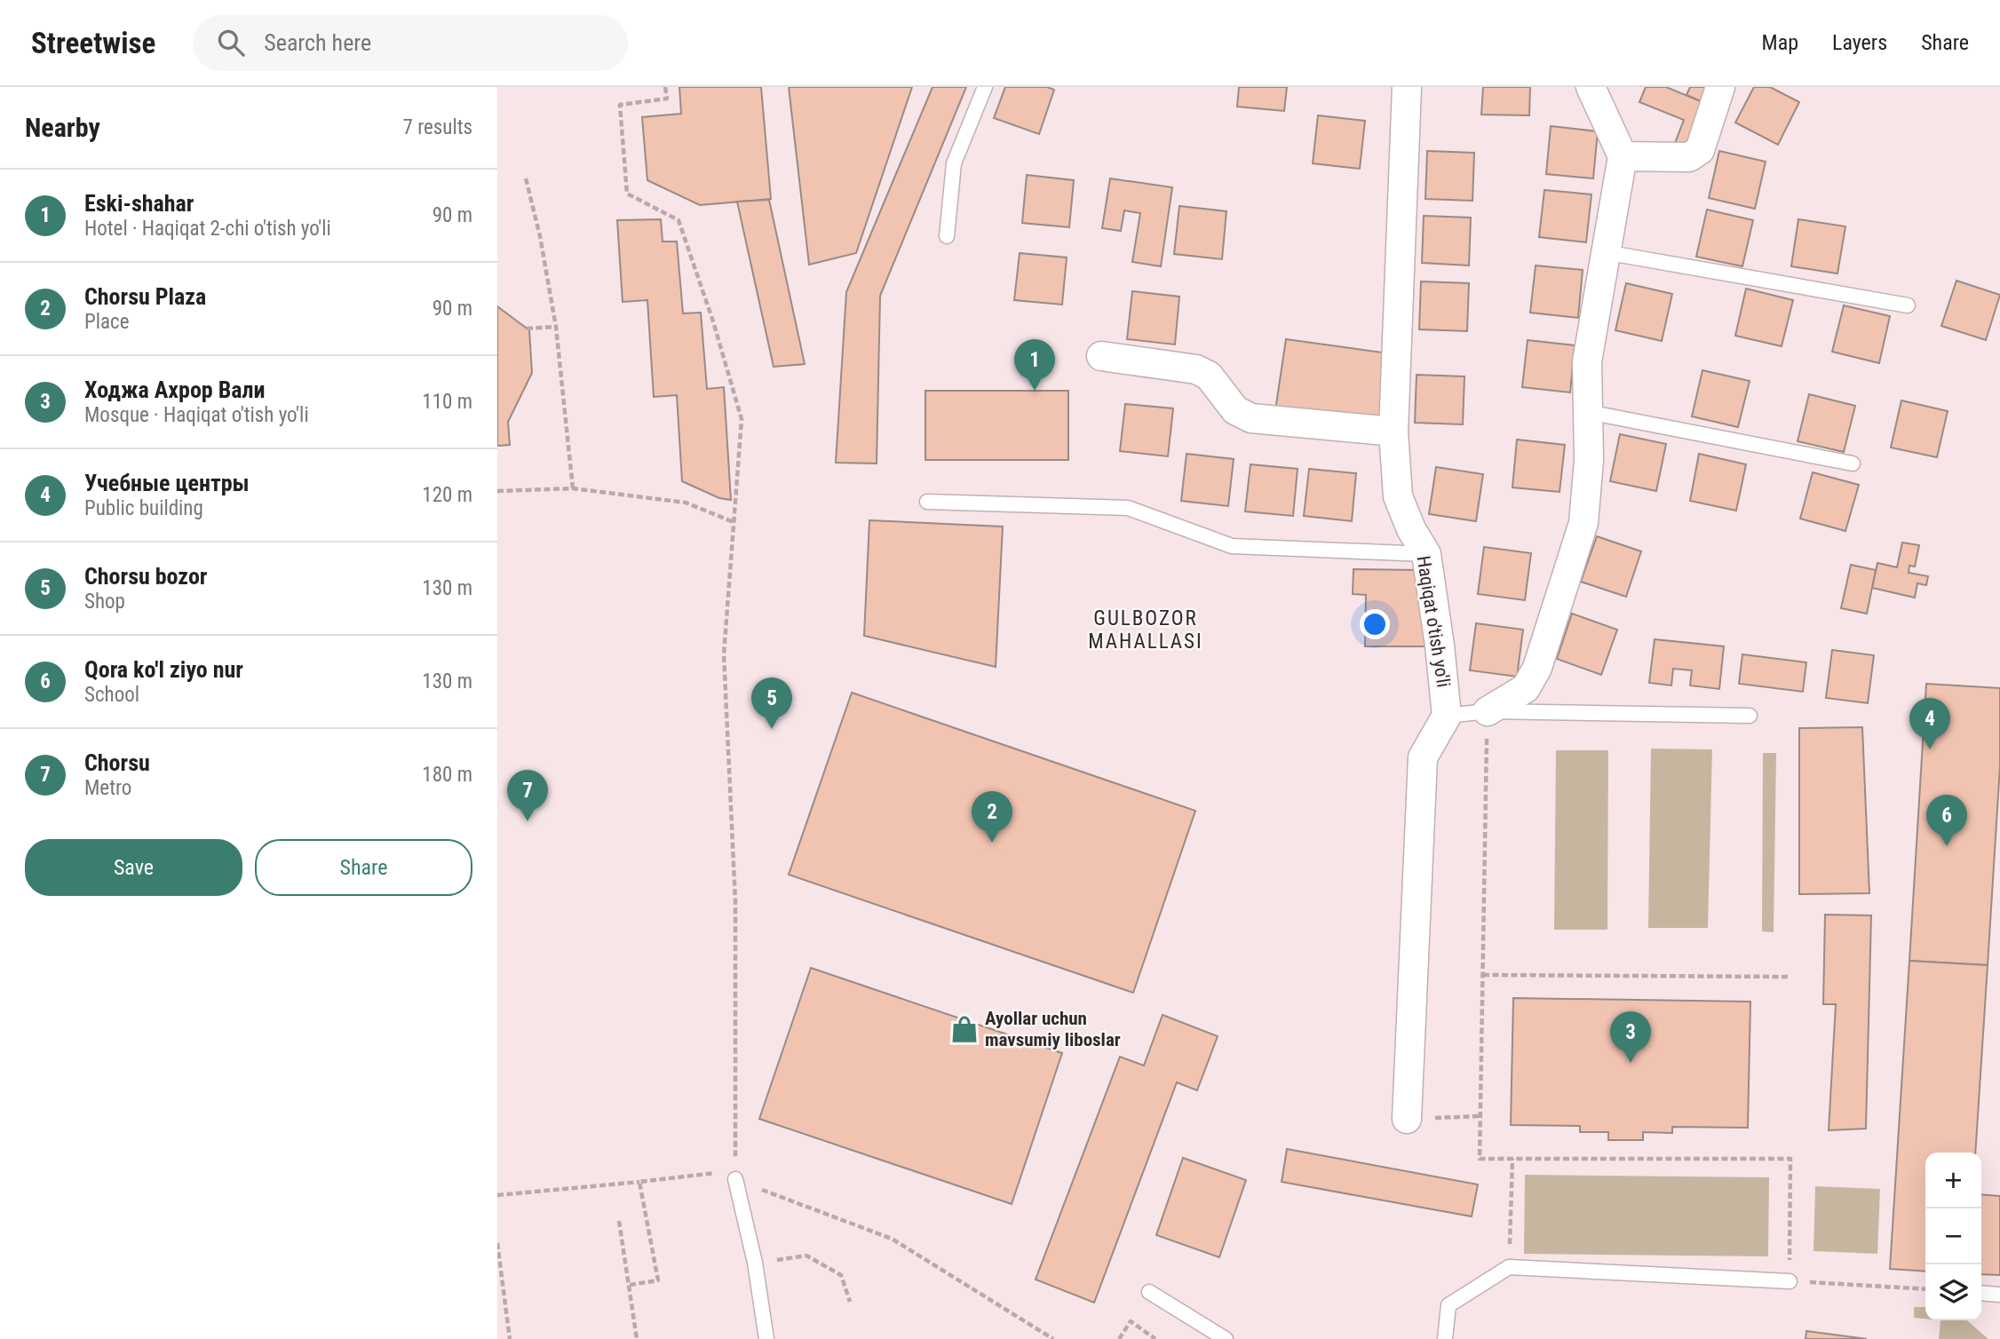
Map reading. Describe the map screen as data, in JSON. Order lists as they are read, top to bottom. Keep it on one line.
{"streets":{"street":["Haqiqat o'tish yo'li"]},"districts":["GULBOZOR MAHALLASI"],"places":{"shop":["Ayollar uchun mavsumiy liboslar"]},"page":{"header":"Streetwise","search":"Search here","nav":["Map","Layers","Share"],"heading":["Nearby","7 results"],"list":[{"mark":"1","name":"Eski-shahar","note":"Hotel · Haqiqat 2-chi o'tish yo'li","value":"90 m"},{"mark":"2","name":"Chorsu Plaza","note":"Place","value":"90 m"},{"mark":"3","name":"Ходжа Ахрор Вали","note":"Mosque · Haqiqat o'tish yo'li","value":"110 m"},{"mark":"4","name":"Учебные центры","note":"Public building","value":"120 m"},{"mark":"5","name":"Chorsu bozor","note":"Shop","value":"130 m"},{"mark":"6","name":"Qora ko'l ziyo nur","note":"School","value":"130 m"},{"mark":"7","name":"Chorsu","note":"Metro","value":"180 m"}],"pins":["1","5","4","7","2","6","3"],"buttons":["Save","Share"],"map_buttons":["+","−"]}}
